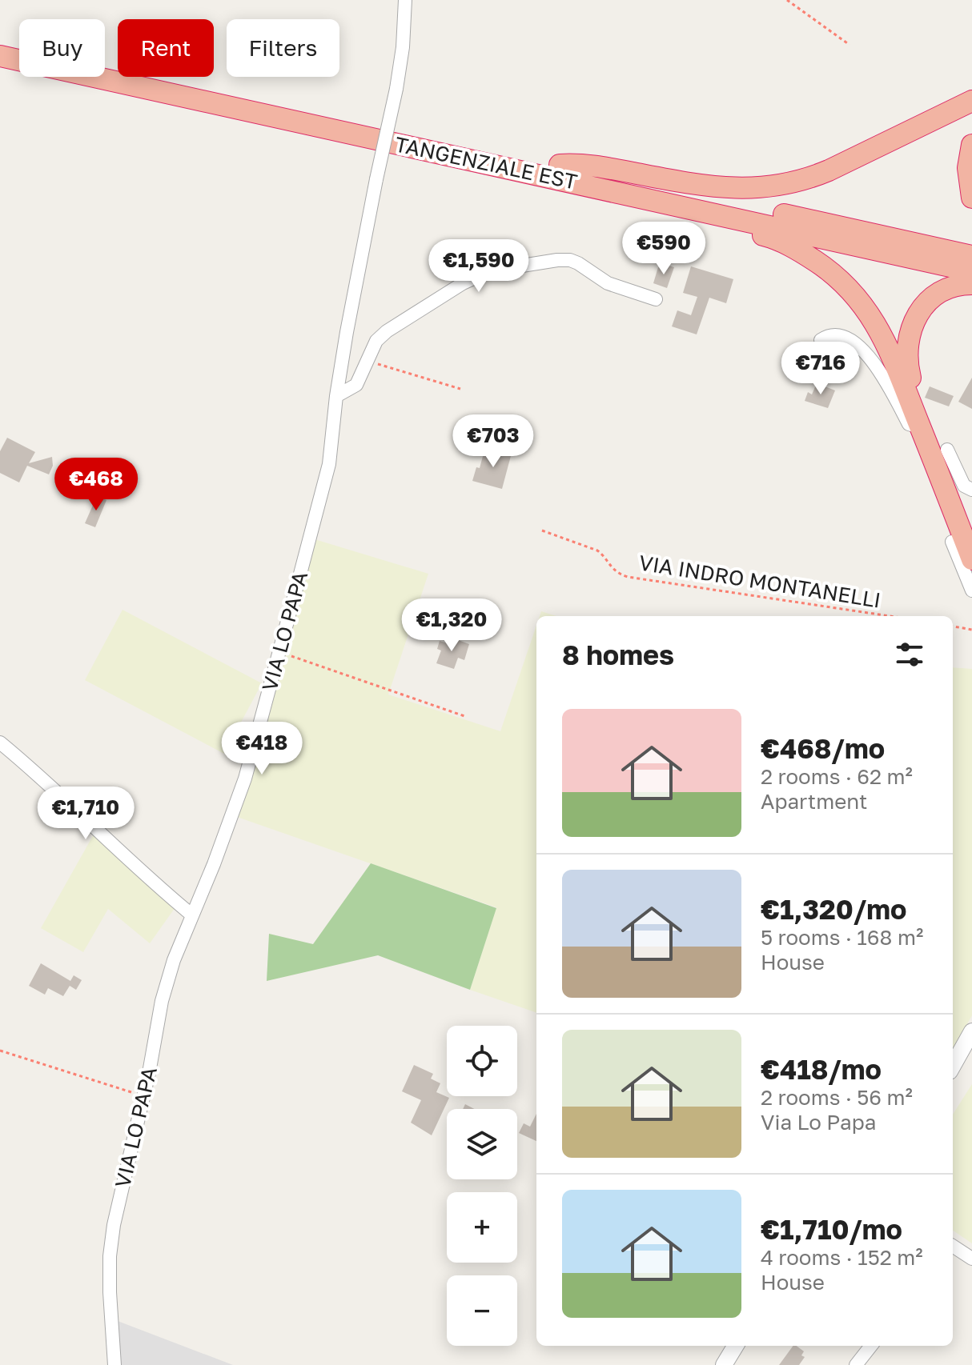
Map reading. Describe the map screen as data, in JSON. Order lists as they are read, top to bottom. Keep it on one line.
{"streets":{"highway":["TANGENZIALE EST"],"street":["VIA LO PAPA"],"path":["VIA INDRO MONTANELLI"]},"page":{"chip":["Buy","Rent","Filters"],"price":["€590","€1,590","€716","€703","€468","€1,320","€418","€1,710"],"heading":"8 homes","list":[{"name":"€468/mo","note":"2 rooms · 62 m² · Apartment"},{"name":"€1,320/mo","note":"5 rooms · 168 m² · House"},{"name":"€418/mo","note":"2 rooms · 56 m² · Via Lo Papa"},{"name":"€1,710/mo","note":"4 rooms · 152 m² · House"}],"map_buttons":["+","−"]}}
